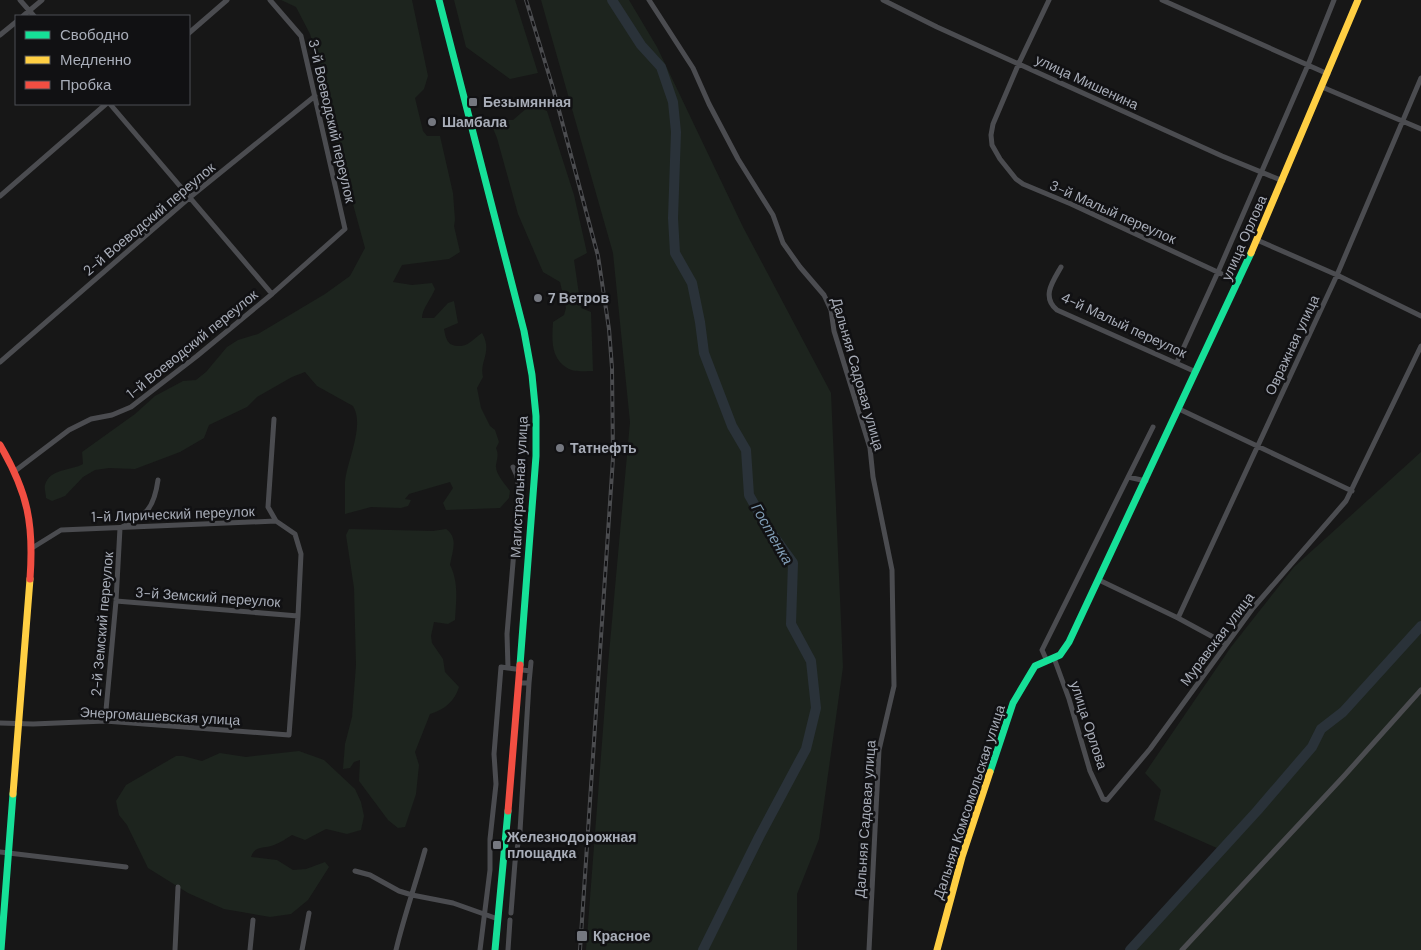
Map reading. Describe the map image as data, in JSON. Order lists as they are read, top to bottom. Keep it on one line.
{"streets":{"street":["улица Мишенина","3-й Воеводский переулок","3-й Малый переулок","2-й Воеводский переулок","улица Орлова","4-й Малый переулок","1-й Воеводский переулок","Овражная улица","Дальняя Садовая улица","Магистральная улица","1-й Лирический переулок","3-й Земский переулок","2-й Земский переулок","Муравская улица","Энергомашевская улица","Дальняя Комсомольская улица"]},"crossings":[["улица Мишенина","3-й Малый переулок"],["улица Мишенина","улица Орлова"],["3-й Воеводский переулок","2-й Воеводский переулок"],["3-й Воеводский переулок","1-й Воеводский переулок"],["3-й Малый переулок","улица Орлова"],["улица Орлова","4-й Малый переулок"],["улица Орлова","Муравская улица"],["1-й Лирический переулок","2-й Земский переулок"],["3-й Земский переулок","2-й Земский переулок"],["3-й Земский переулок","Энергомашевская улица"],["2-й Земский переулок","Энергомашевская улица"]],"water":["Гостенка"],"places":{"transit":["Безымянная","Железнодорожная площадка","Красное"],"other":["Шамбала","7 Ветров","Татнефть"]},"legend":["Свободно","Медленно","Пробка"]}
